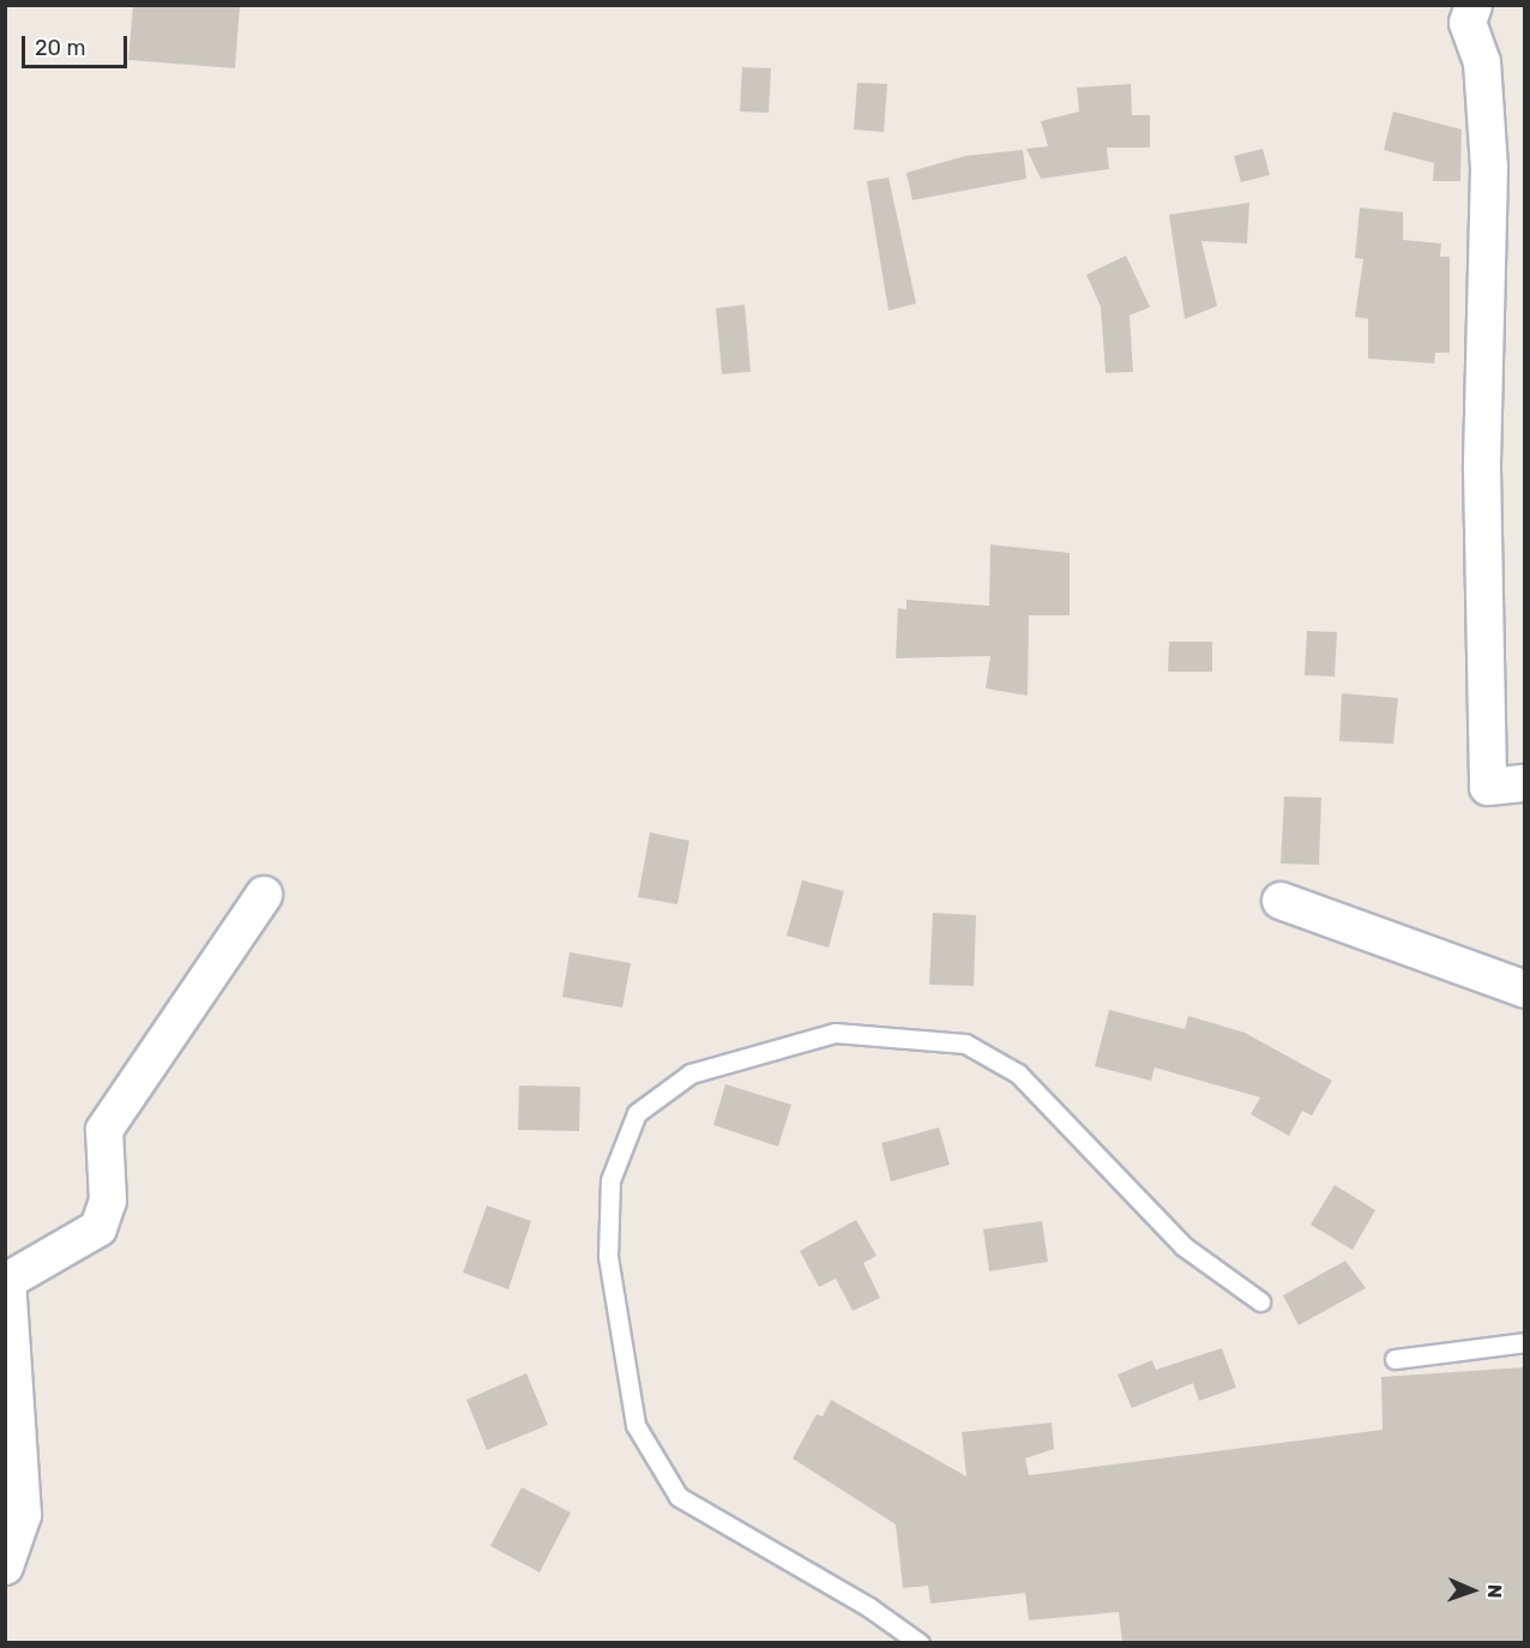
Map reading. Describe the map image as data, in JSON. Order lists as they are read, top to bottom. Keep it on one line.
{"scale_bar":"20 m","north":"right"}
